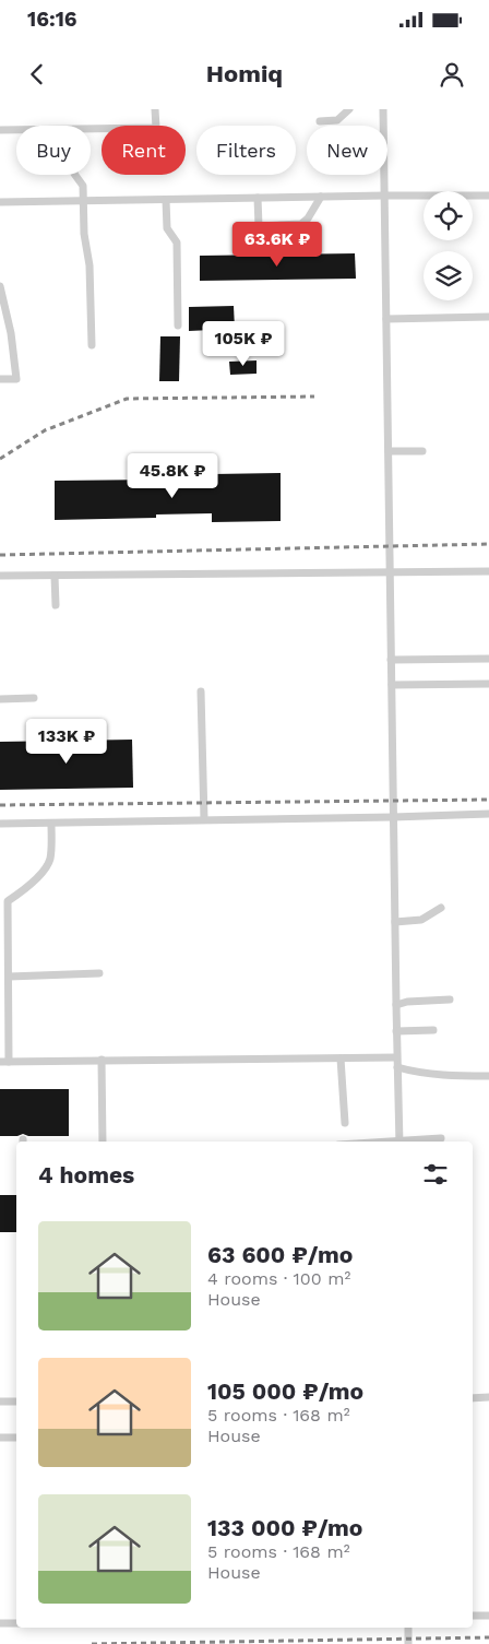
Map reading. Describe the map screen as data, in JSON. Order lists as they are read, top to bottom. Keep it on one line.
{"page":{"status":"16:16","header":"Homiq","chip":["Buy","Rent","Filters","New"],"price":["63.6K ₽","105K ₽","45.8K ₽","133K ₽"],"heading":"4 homes","list":[{"name":"63 600 ₽/mo","note":"4 rooms · 100 m² · House"},{"name":"105 000 ₽/mo","note":"5 rooms · 168 m² · House"},{"name":"133 000 ₽/mo","note":"5 rooms · 168 m² · House"}]}}
